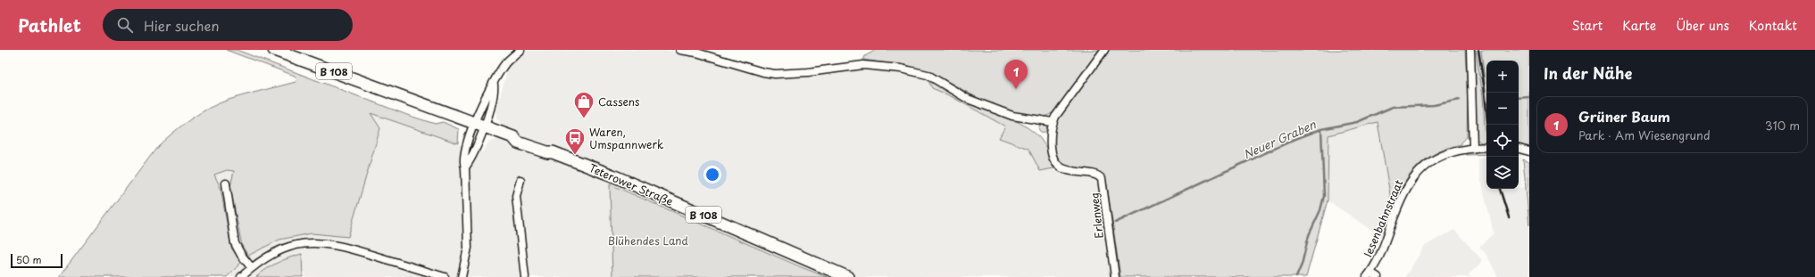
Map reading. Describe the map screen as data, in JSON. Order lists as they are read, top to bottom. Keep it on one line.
{"streets":{"main road":["B 108","Teterower Straße"],"street":["Erlenweg","Iesenbahnstraat"]},"crossings":[["B 108","Teterower Straße"]],"water":["Neuer Graben"],"parks":["Blühendes Land"],"places":{"shop":["Cassens"],"bus stop":["Waren, Umspannwerk"]},"scale_bar":"50 m","page":{"header":"Pathlet","search":"Hier suchen","nav":["Start","Karte","Über uns","Kontakt"],"heading":"In der Nähe","pins":"1","map_buttons":["+","−"],"list":[{"mark":"1","name":"Grüner Baum","note":"Park · Am Wiesengrund","value":"310 m"}],"scale":"50 m"}}
